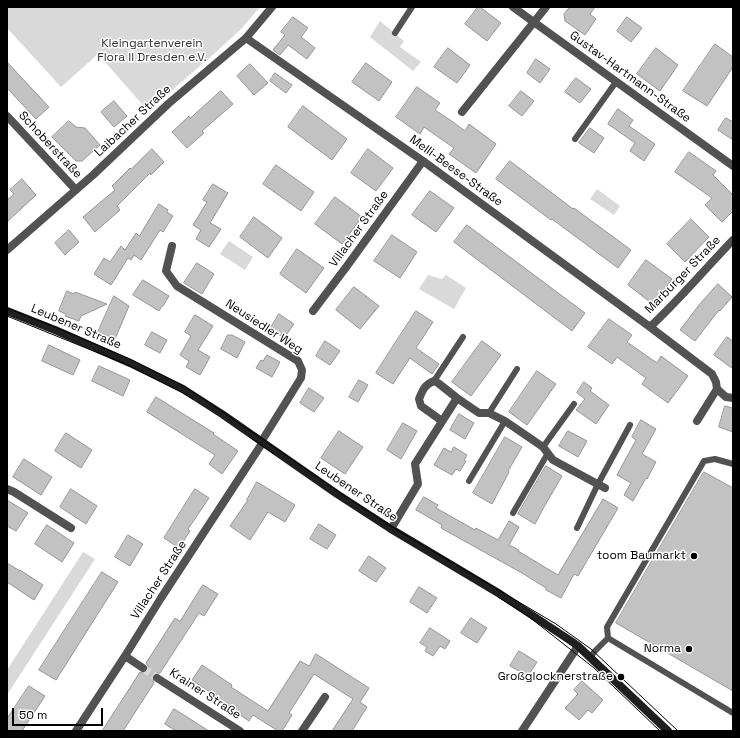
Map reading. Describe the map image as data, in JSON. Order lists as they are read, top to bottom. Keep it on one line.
{"streets":{"street":["Gustav-Hartmann-Straße","Laibacher Straße","Schoberstraße","Melli-Beese-Straße","Villacher Straße","Marburger Straße","Leubener Straße","Neusiedler Weg","Krainer Straße"]},"crossings":[["Laibacher Straße","Schoberstraße"],["Laibacher Straße","Melli-Beese-Straße"],["Melli-Beese-Straße","Villacher Straße"],["Melli-Beese-Straße","Marburger Straße"],["Villacher Straße","Leubener Straße"],["Villacher Straße","Neusiedler Weg"],["Leubener Straße","Neusiedler Weg"]],"parks":["Kleingartenverein Flora II Dresden e.V."],"places":["toom Baumarkt","Norma","Großglocknerstraße"],"scale_bar":"50 m"}
